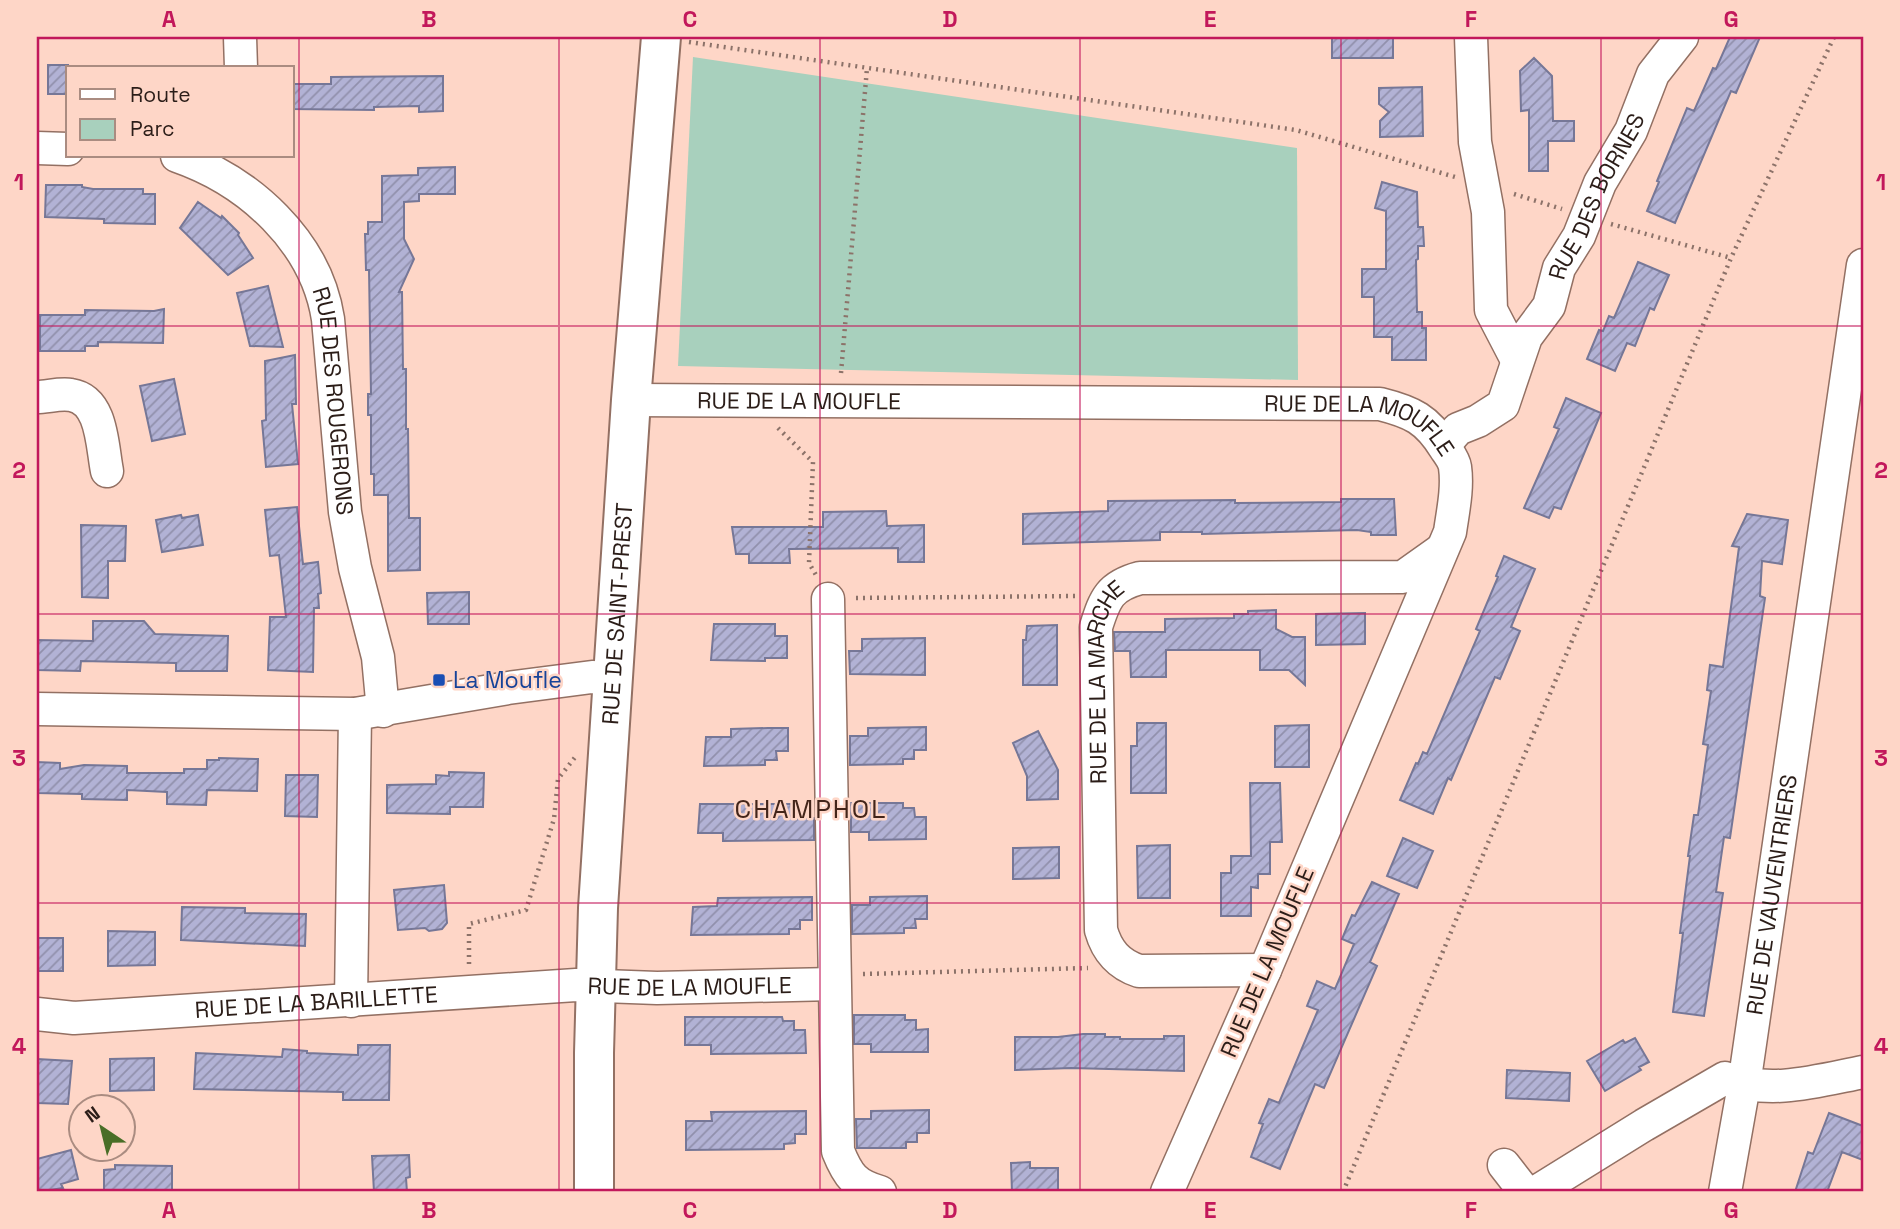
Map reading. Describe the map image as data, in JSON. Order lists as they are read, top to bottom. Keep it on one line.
{"streets":{"main road":["RUE DE SAINT-PREST"],"street":["RUE DES BORNES","RUE DES ROUGERONS","RUE DE LA MOUFLE","RUE DE LA MARCHE","RUE DE VAUVENTRIERS","RUE DE LA BARILLETTE"]},"crossings":[["RUE DES BORNES","RUE DE LA MOUFLE"],["RUE DES ROUGERONS","RUE DE LA BARILLETTE"],["RUE DE LA MOUFLE","RUE DE SAINT-PREST"],["RUE DE LA MOUFLE","RUE DE LA MARCHE"],["RUE DE LA MOUFLE","RUE DE LA BARILLETTE"],["RUE DE SAINT-PREST","RUE DE LA BARILLETTE"]],"districts":["CHAMPHOL"],"places":{"transit":["La Moufle"]},"legend":["Route","Parc"],"north":"top left","grid":{"columns":["A","B","C","D","E","F","G"],"rows":["1","2","3","4"]}}
